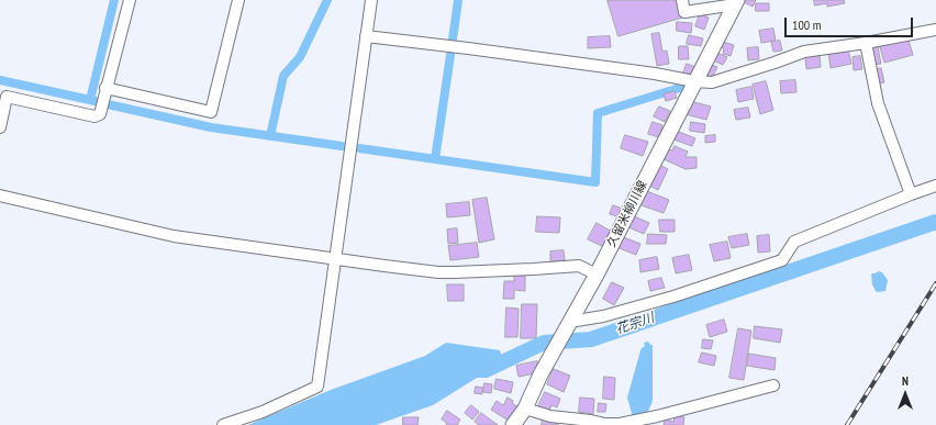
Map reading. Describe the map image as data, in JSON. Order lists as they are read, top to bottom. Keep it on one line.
{"streets":{"main road":["久留米柳川線"]},"water":["花宗川"],"scale_bar":"100 m","north":"top"}
